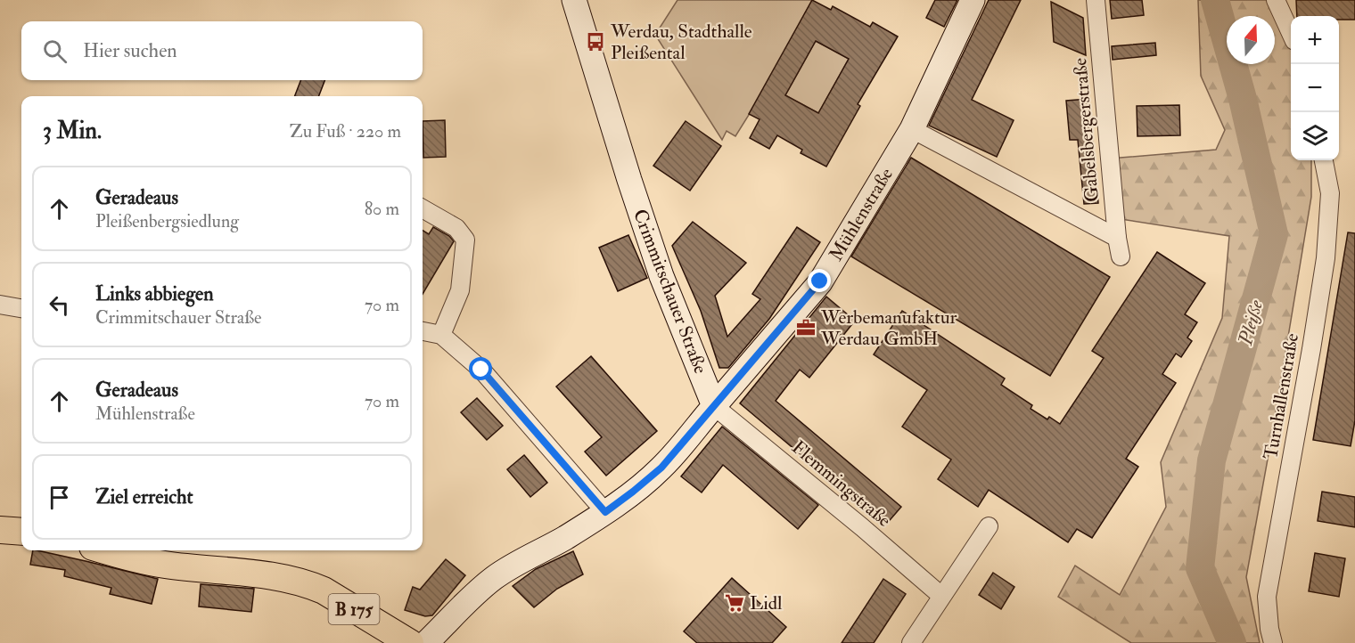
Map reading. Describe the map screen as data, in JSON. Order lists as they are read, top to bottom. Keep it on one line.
{"streets":{"main road":["B 175"],"street":["Gabelsbergerstraße","Mühlenstraße","Crimmitschauer Straße","Turnhallenstraße","Flemmingstraße"]},"crossings":[["Mühlenstraße","Crimmitschauer Straße"],["Mühlenstraße","Flemmingstraße"],["Crimmitschauer Straße","Flemmingstraße"]],"water":["Pleiße"],"places":{"bus stop":["Werdau, Stadthalle Pleißental"],"office":["Werbemanufaktur Werdau GmbH"],"supermarket":["Lidl"]},"north":"top","page":{"map_buttons":["+","−"],"search":"Hier suchen","heading":["3 Min.","Zu Fuß · 220 m"],"list":[["Geradeaus","Pleißenbergsiedlung","80 m"],["Links abbiegen","Crimmitschauer Straße","70 m"],["Geradeaus","Mühlenstraße","70 m"],"Ziel erreicht"]}}
